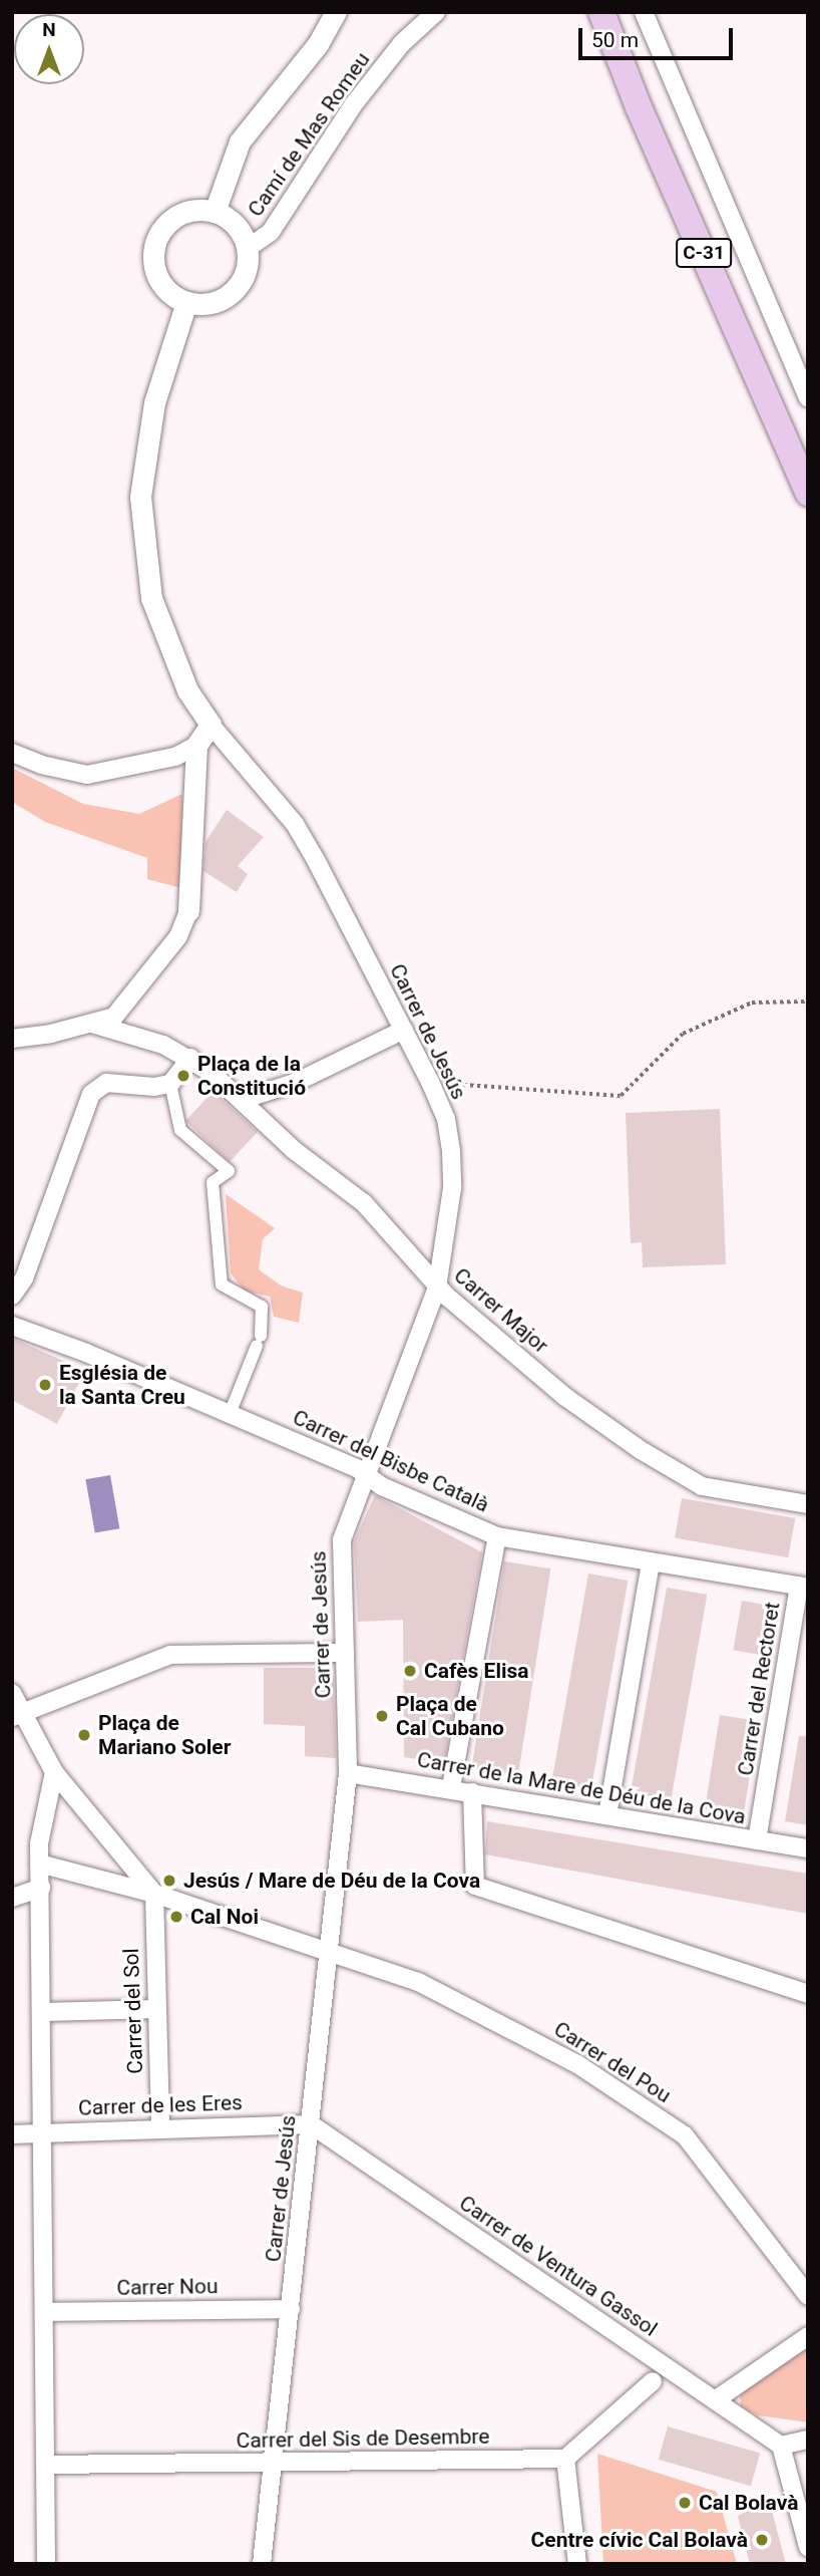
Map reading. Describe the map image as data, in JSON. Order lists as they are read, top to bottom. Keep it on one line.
{"streets":{"main road":["C-31"],"street":["Camí de Mas Romeu","Carrer de Jesús","Carrer Major","Carrer del Bisbe Català","Carrer del Rectoret","Carrer de la Mare de Déu de la Cova","Carrer del Sol","Carrer del Pou","Carrer de les Eres","Carrer de Ventura Gassol","Carrer Nou","Carrer del Sis de Desembre"]},"crossings":[["Carrer de Jesús","Carrer Major"],["Carrer de Jesús","Carrer del Bisbe Català"],["Carrer de Jesús","Carrer de la Mare de Déu de la Cova"],["Carrer de Jesús","Carrer del Pou"],["Carrer de Jesús","Carrer de les Eres"],["Carrer de Jesús","Carrer de Ventura Gassol"],["Carrer de Jesús","Carrer Nou"],["Carrer de Jesús","Carrer del Sis de Desembre"],["Carrer del Bisbe Català","Carrer del Rectoret"],["Carrer del Rectoret","Carrer de la Mare de Déu de la Cova"],["Carrer del Sol","Carrer del Pou"],["Carrer del Sol","Carrer de les Eres"],["Carrer de les Eres","Carrer de Ventura Gassol"]],"places":["Plaça de la Constitució","Església de la Santa Creu","Cafès Elisa","Plaça de Cal Cubano","Plaça de Mariano Soler","Jesús / Mare de Déu de la Cova","Cal Noi","Cal Bolavà","Centre cívic Cal Bolavà"],"scale_bar":"50 m","north":"top"}
